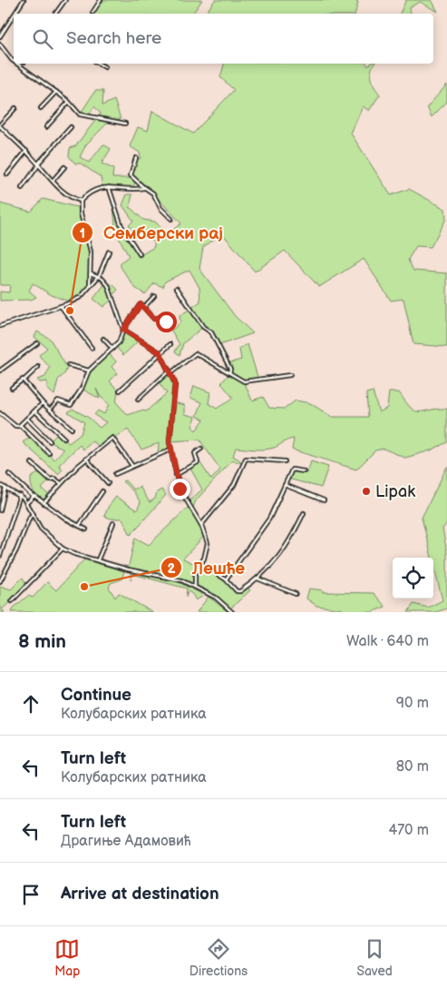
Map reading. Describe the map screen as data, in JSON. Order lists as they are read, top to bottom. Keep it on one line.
{"places":["Семберски рај","Lipak","Лешће"],"page":{"search":"Search here","heading":["8 min","Walk · 640 m"],"list":[["Continue","Колубарских ратника","90 m"],["Turn left","Колубарских ратника","80 m"],["Turn left","Драгиње Адамовић","470 m"],"Arrive at destination"],"nav":["Map","Directions","Saved"]}}
